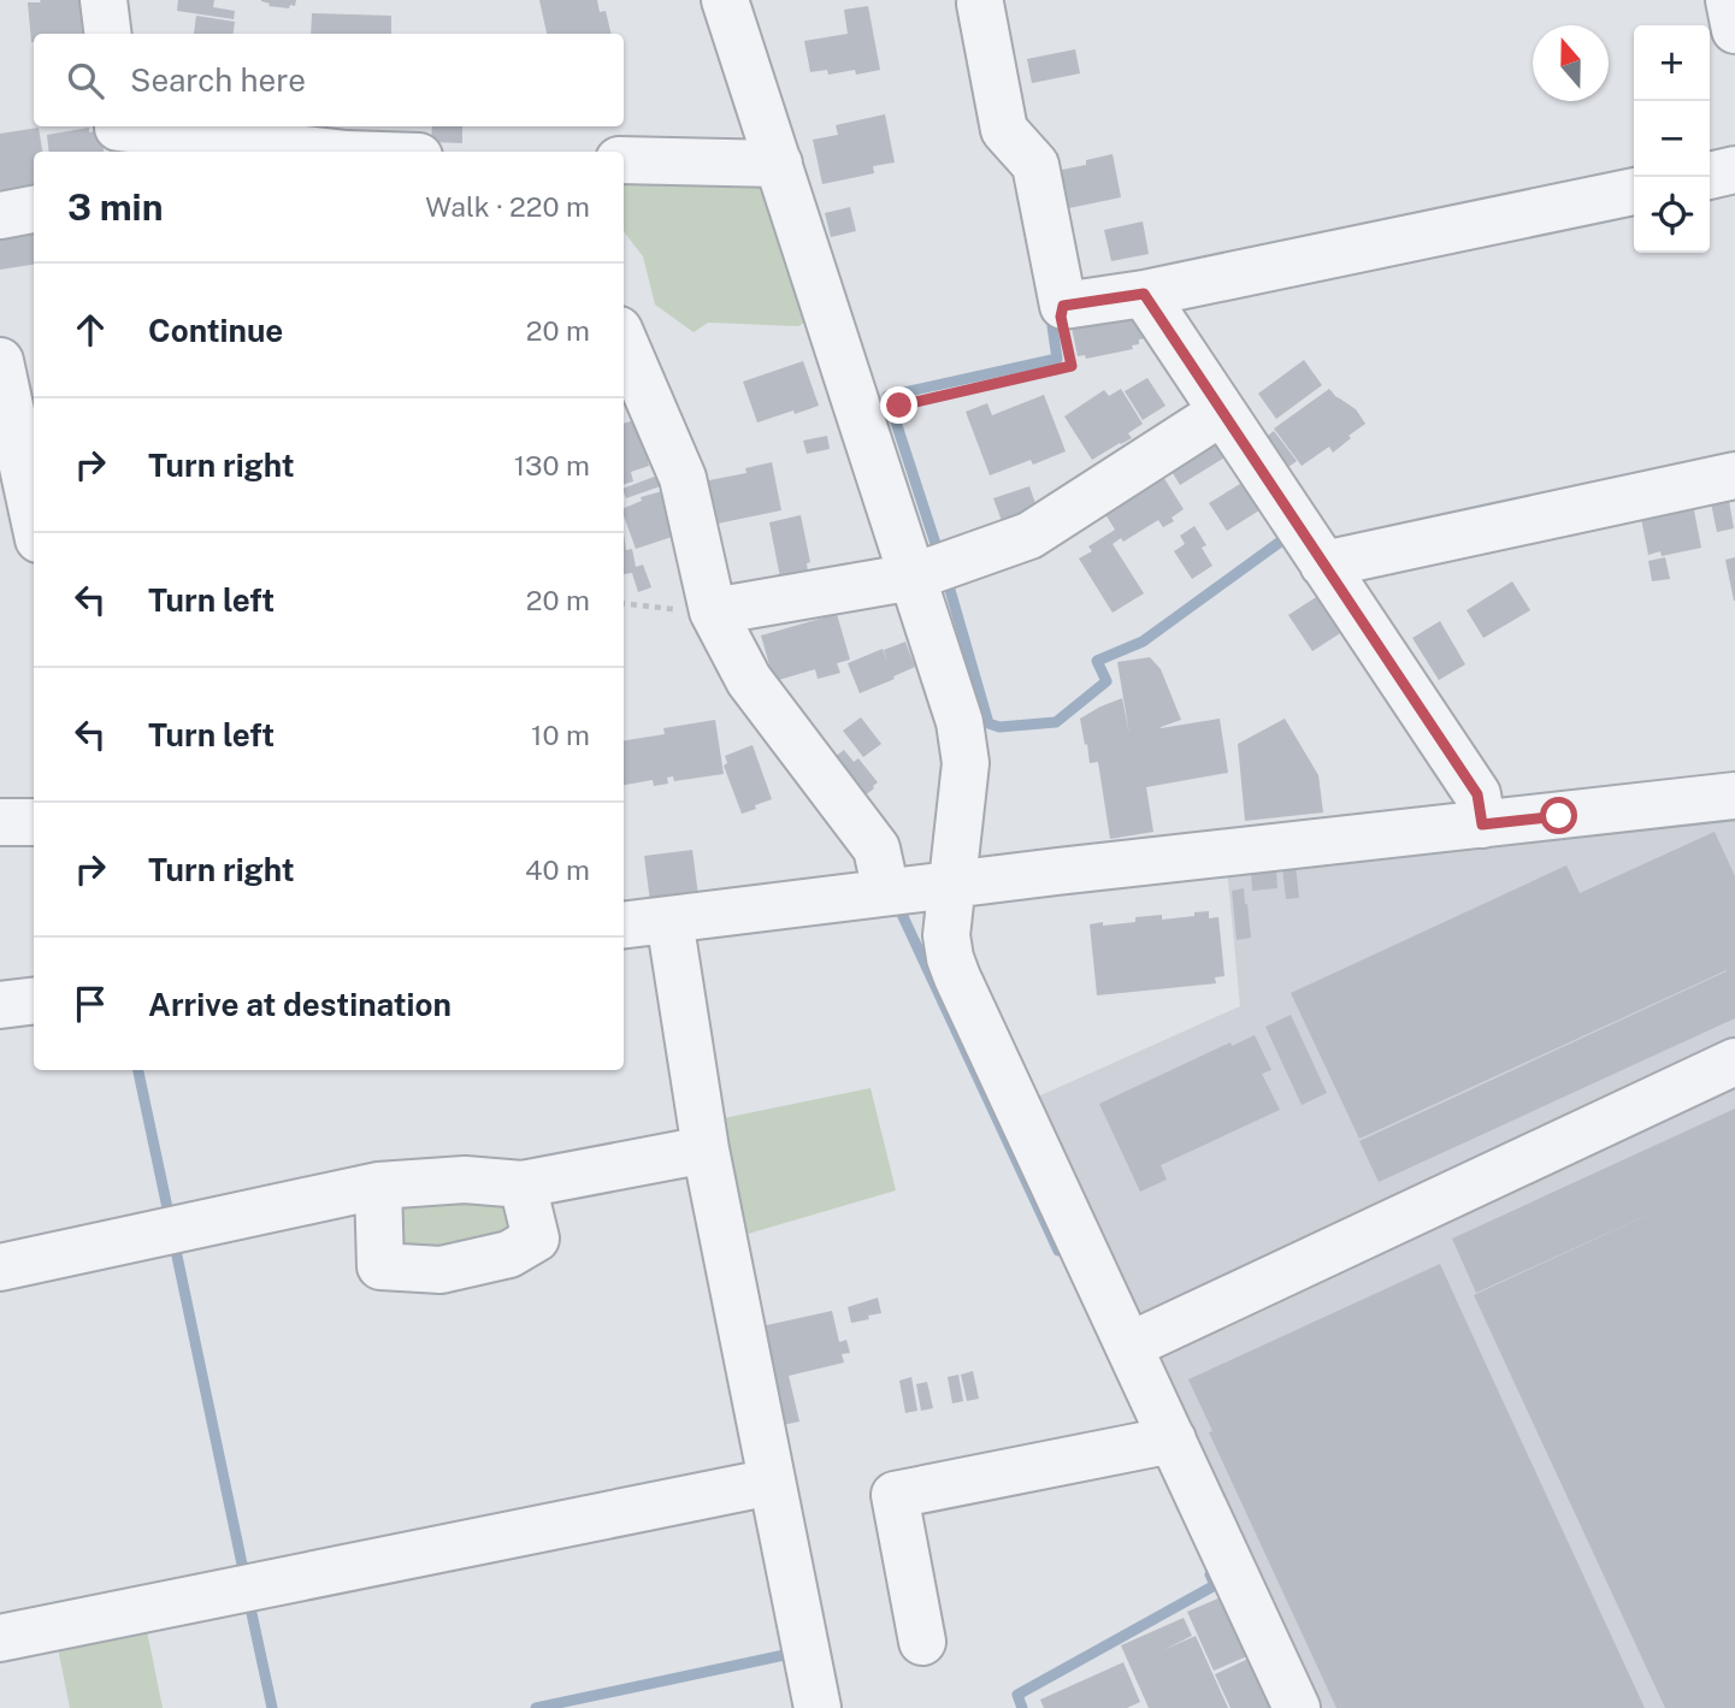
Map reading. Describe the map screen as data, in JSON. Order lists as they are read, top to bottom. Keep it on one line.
{"north":"top","page":{"map_buttons":["+","−"],"search":"Search here","heading":["3 min","Walk · 220 m"],"list":[["Continue","20 m"],["Turn right","130 m"],["Turn left","20 m"],["Turn left","10 m"],["Turn right","40 m"],"Arrive at destination"]}}
